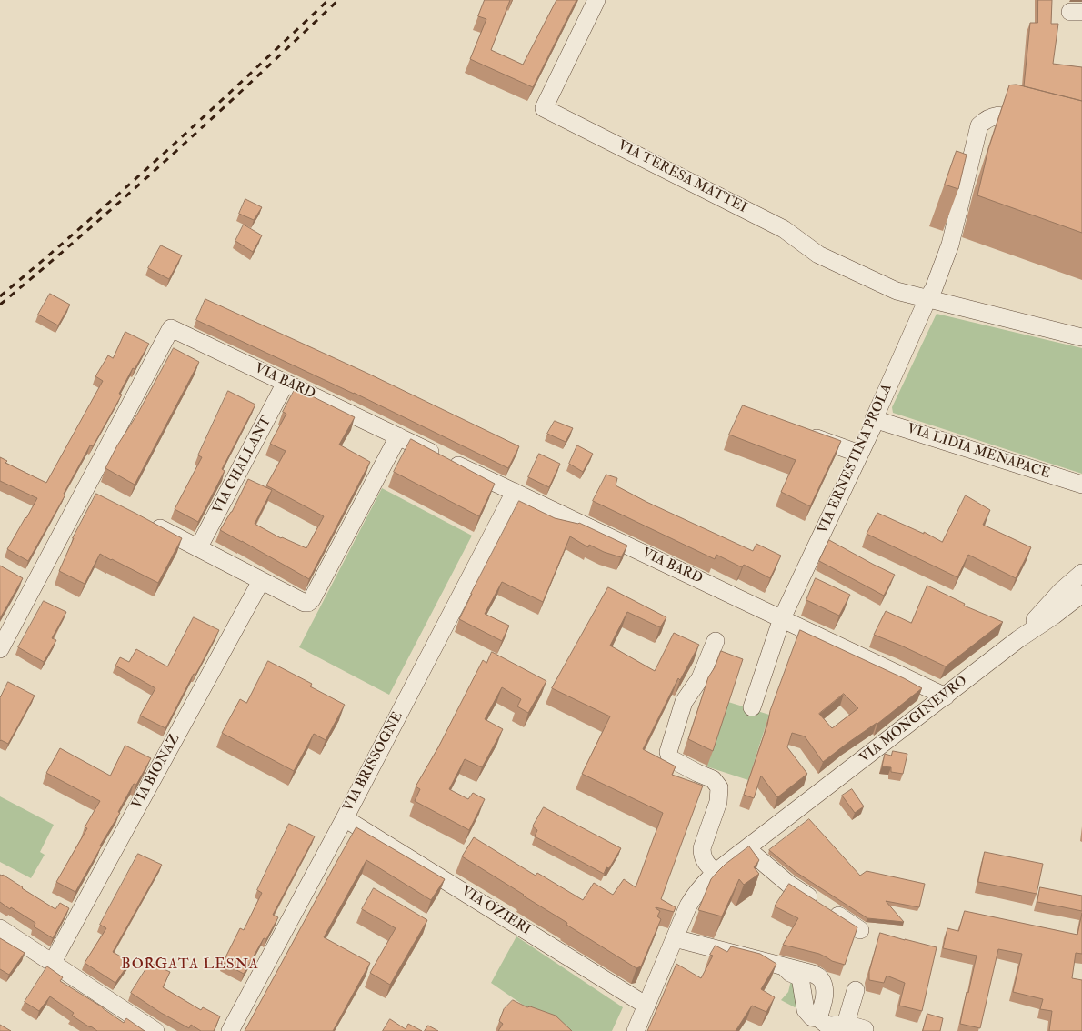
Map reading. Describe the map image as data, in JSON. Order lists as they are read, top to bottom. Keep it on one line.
{"streets":{"street":["VIA TERESA MATTEI","VIA BARD","VIA LIDIA MENAPACE","VIA ERNESTINA PROLA","VIA CHALLANT","VIA MONGINEVRO","VIA BRISSOGNE","VIA BIONAZ","VIA OZIERI"]},"crossings":[["VIA TERESA MATTEI","VIA ERNESTINA PROLA"],["VIA BARD","VIA ERNESTINA PROLA"],["VIA BARD","VIA CHALLANT"],["VIA BARD","VIA MONGINEVRO"],["VIA BARD","VIA BRISSOGNE"],["VIA LIDIA MENAPACE","VIA ERNESTINA PROLA"],["VIA MONGINEVRO","VIA OZIERI"],["VIA BRISSOGNE","VIA OZIERI"]],"districts":["BORGATA LESNA"]}
